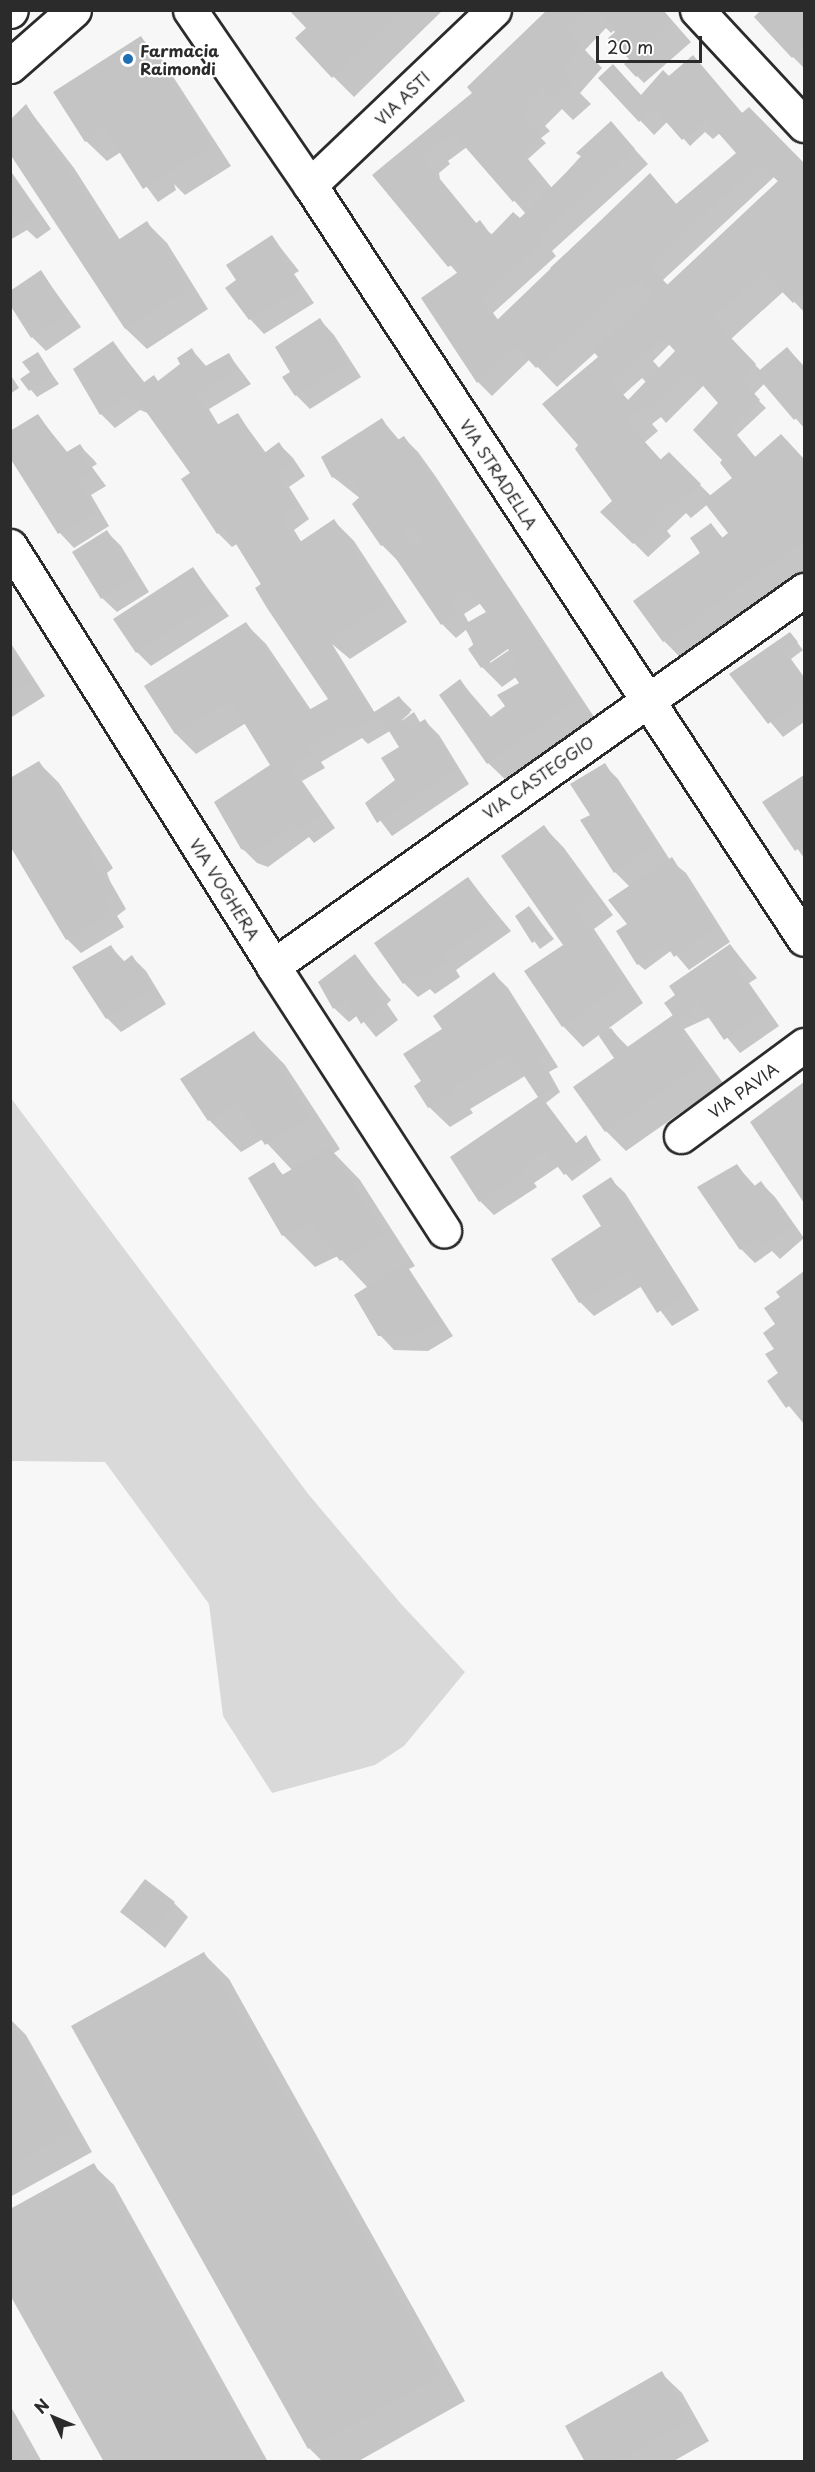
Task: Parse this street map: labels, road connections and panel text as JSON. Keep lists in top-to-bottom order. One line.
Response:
{"streets":{"street":["VIA ASTI","VIA STRADELLA","VIA CASTEGGIO","VIA VOGHERA","VIA PAVIA"]},"crossings":[["VIA ASTI","VIA STRADELLA"],["VIA STRADELLA","VIA CASTEGGIO"],["VIA CASTEGGIO","VIA VOGHERA"]],"places":["Farmacia Raimondi"],"scale_bar":"20 m","north":"top left"}
